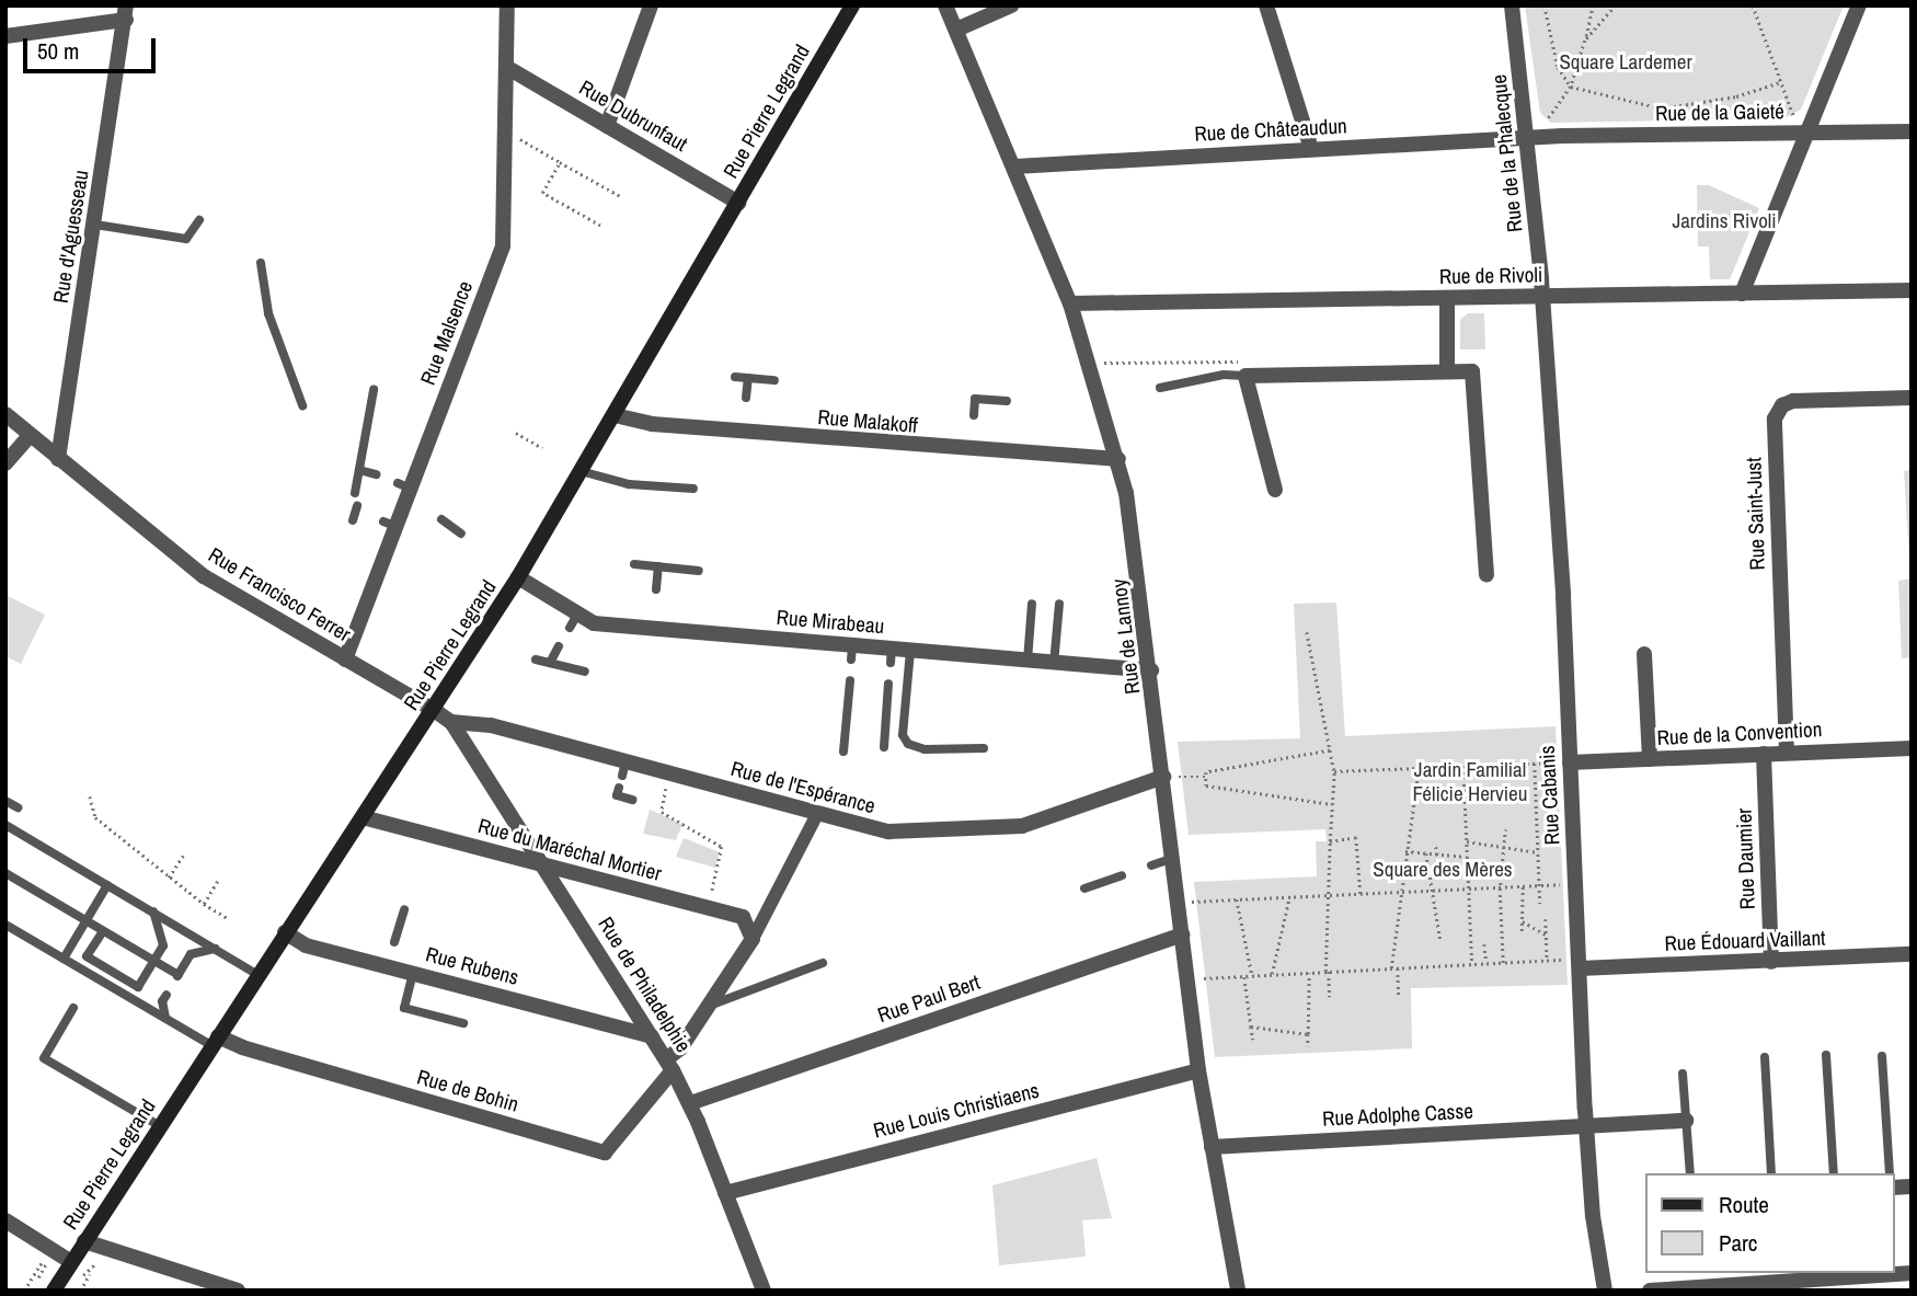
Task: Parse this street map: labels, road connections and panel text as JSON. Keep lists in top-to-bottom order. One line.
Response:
{"streets":{"main road":["Rue Pierre Legrand"],"street":["Rue de la Gaieté","Rue Dubrunfaut","Rue de Châteaudun","Rue de la Phalecque","Rue d'Aguesseau","Rue de Rivoli","Rue Malsence","Rue Malakoff","Rue Saint-Just","Rue Francisco Ferrer","Rue Mirabeau","Rue de Lannoy","Rue de la Convention","Rue de l'Espérance","Rue Cabanis","Rue du Maréchal Mortier","Rue Daumier","Rue Édouard Vaillant","Rue Rubens","Rue de Philadelphie","Rue Paul Bert","Rue de Bohin","Rue Louis Christiaens","Rue Adolphe Casse"]},"crossings":[["Rue Pierre Legrand","Rue Dubrunfaut"],["Rue Pierre Legrand","Rue Malakoff"],["Rue Pierre Legrand","Rue Francisco Ferrer"],["Rue Pierre Legrand","Rue Mirabeau"],["Rue Pierre Legrand","Rue du Maréchal Mortier"],["Rue Pierre Legrand","Rue Rubens"],["Rue Pierre Legrand","Rue de Bohin"],["Rue de la Gaieté","Rue de Châteaudun"],["Rue de la Gaieté","Rue de la Phalecque"],["Rue Dubrunfaut","Rue Malsence"],["Rue de Châteaudun","Rue de la Phalecque"],["Rue de Châteaudun","Rue de Lannoy"],["Rue de la Phalecque","Rue de Rivoli"],["Rue de la Phalecque","Rue Cabanis"],["Rue d'Aguesseau","Rue Francisco Ferrer"],["Rue de Rivoli","Rue de Lannoy"],["Rue de Rivoli","Rue Cabanis"],["Rue Malsence","Rue Francisco Ferrer"],["Rue Malakoff","Rue de Lannoy"],["Rue Saint-Just","Rue de la Convention"],["Rue Mirabeau","Rue de Lannoy"],["Rue de Lannoy","Rue de l'Espérance"],["Rue de Lannoy","Rue Paul Bert"],["Rue de Lannoy","Rue Louis Christiaens"],["Rue de Lannoy","Rue Adolphe Casse"],["Rue de la Convention","Rue Cabanis"],["Rue de la Convention","Rue Daumier"],["Rue de l'Espérance","Rue de Philadelphie"],["Rue Cabanis","Rue Édouard Vaillant"],["Rue Cabanis","Rue Adolphe Casse"],["Rue du Maréchal Mortier","Rue de Philadelphie"],["Rue Daumier","Rue Édouard Vaillant"],["Rue Rubens","Rue de Philadelphie"],["Rue de Philadelphie","Rue Paul Bert"],["Rue de Philadelphie","Rue de Bohin"],["Rue de Philadelphie","Rue Louis Christiaens"]],"parks":["Square Lardemer","Jardins Rivoli","Jardin Familial Félicie Hervieu","Square des Mères"],"legend":["Route","Parc"],"scale_bar":"50 m"}
